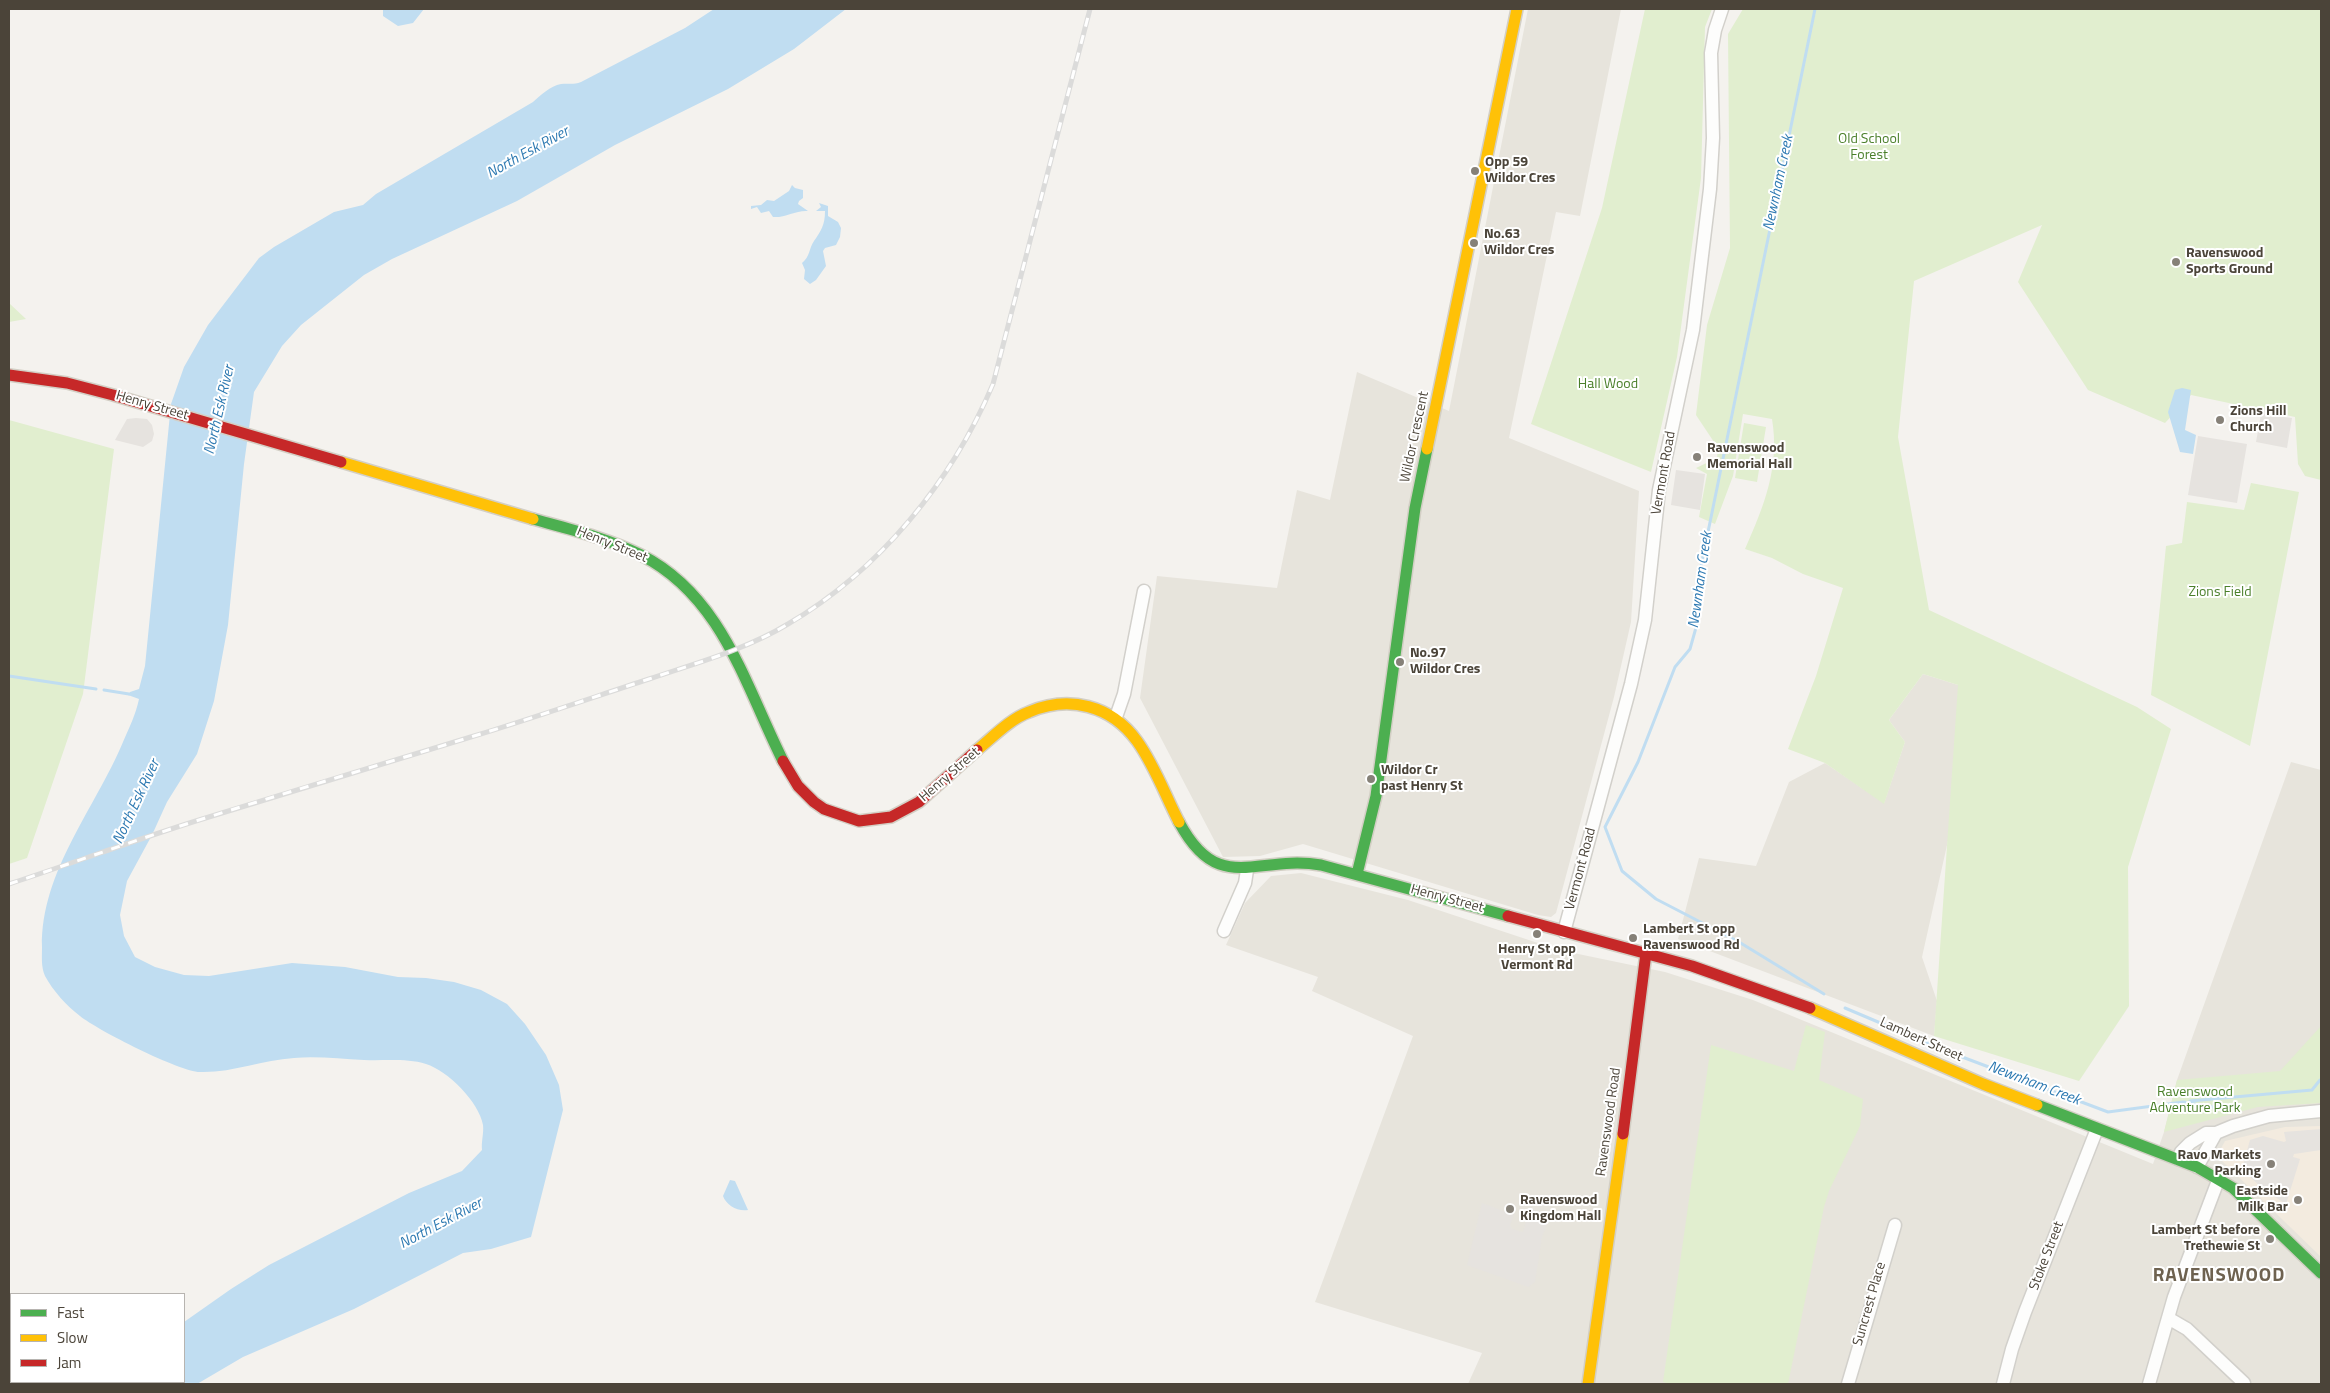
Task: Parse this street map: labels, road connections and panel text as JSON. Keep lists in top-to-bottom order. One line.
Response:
{"streets":{"street":["Henry Street","Wildor Crescent","Vermont Road","Lambert Street","Ravenswood Road","Stoke Street","Suncrest Place"]},"crossings":[["Henry Street","Wildor Crescent"],["Henry Street","Vermont Road"],["Henry Street","Lambert Street"],["Henry Street","Ravenswood Road"],["Lambert Street","Ravenswood Road"],["Lambert Street","Stoke Street"]],"districts":["RAVENSWOOD"],"water":["North Esk River","Newnham Creek"],"parks":["Old School Forest","Hall Wood","Zions Field","Ravenswood Adventure Park"],"places":["Opp 59 Wildor Cres","No.63 Wildor Cres","Ravenswood Sports Ground","Zions Hill Church","Ravenswood Memorial Hall","No.97 Wildor Cres","Wildor Cr past Henry St","Henry St opp Vermont Rd","Lambert St opp Ravenswood Rd","Ravo Markets Parking","Eastside Milk Bar","Ravenswood Kingdom Hall","Lambert St before Trethewie St"],"legend":["Fast","Slow","Jam"]}
